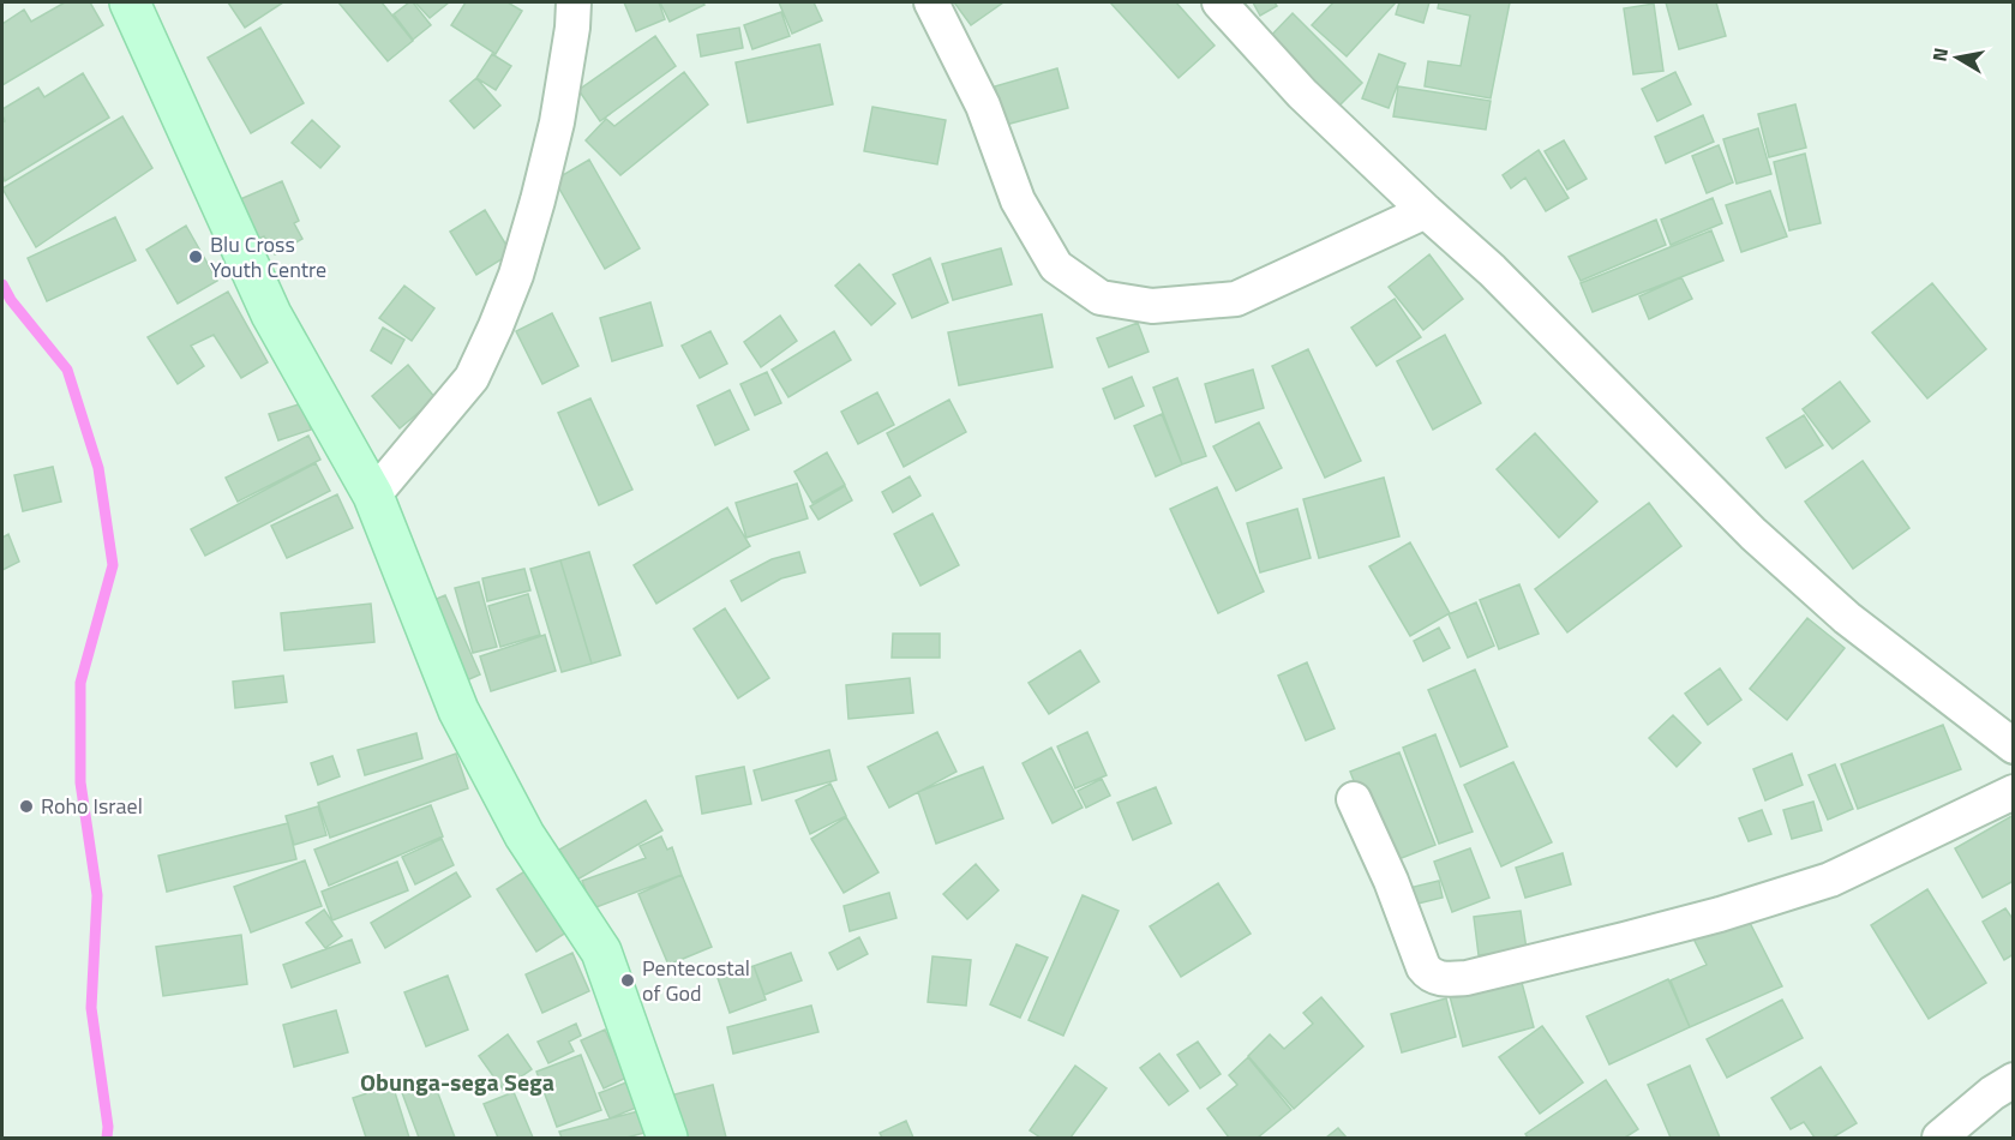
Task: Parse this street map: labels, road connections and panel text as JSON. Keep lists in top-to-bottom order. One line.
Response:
{"districts":["Obunga-sega Sega"],"places":["Blu Cross Youth Centre","Roho Israel","Pentecostal of God"],"north":"left"}
